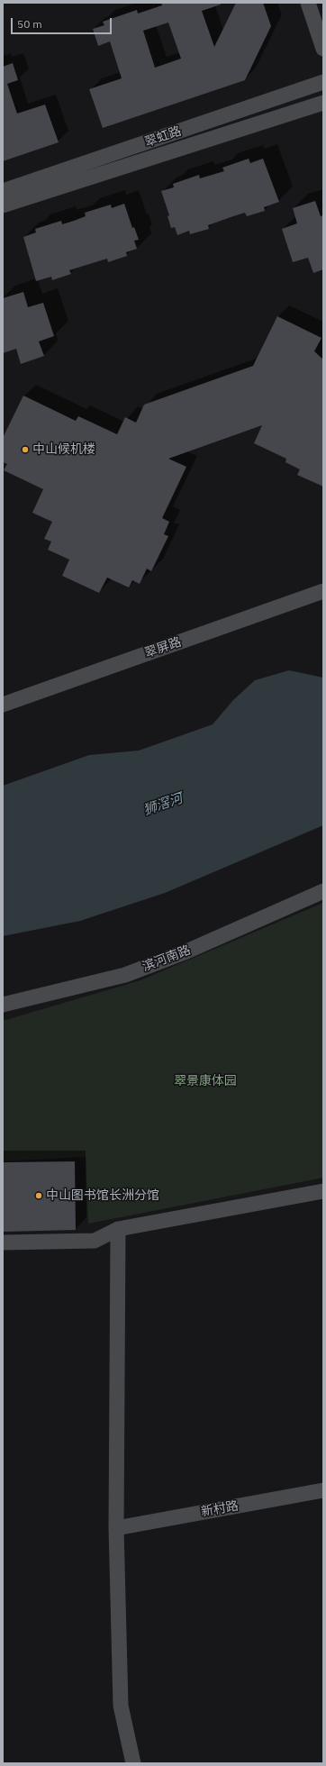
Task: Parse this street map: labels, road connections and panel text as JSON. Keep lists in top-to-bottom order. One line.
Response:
{"streets":{"street":["翠虹路","翠屏路","滨河南路","新村路"]},"water":["狮滘河"],"parks":["翠景康体园"],"places":["中山候机楼","中山图书馆长洲分馆"],"scale_bar":"50 m"}
